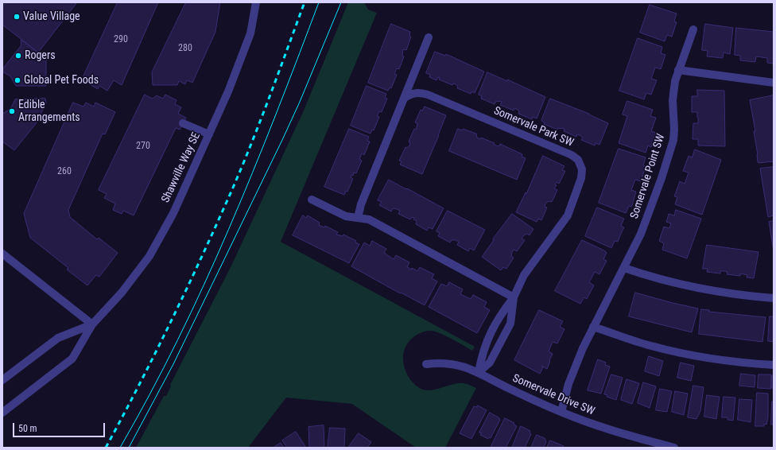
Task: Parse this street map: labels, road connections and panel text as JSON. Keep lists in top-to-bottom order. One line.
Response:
{"streets":{"street":["Somervale Park SW","Shawville Way SE","Somervale Point SW","Somervale Drive SW"]},"crossings":[["Somervale Park SW","Somervale Drive SW"],["Somervale Point SW","Somervale Drive SW"]],"places":["Value Village","Rogers","Global Pet Foods","Edible Arrangements"],"house_numbers":["290","280","270","260"],"scale_bar":"50 m"}
